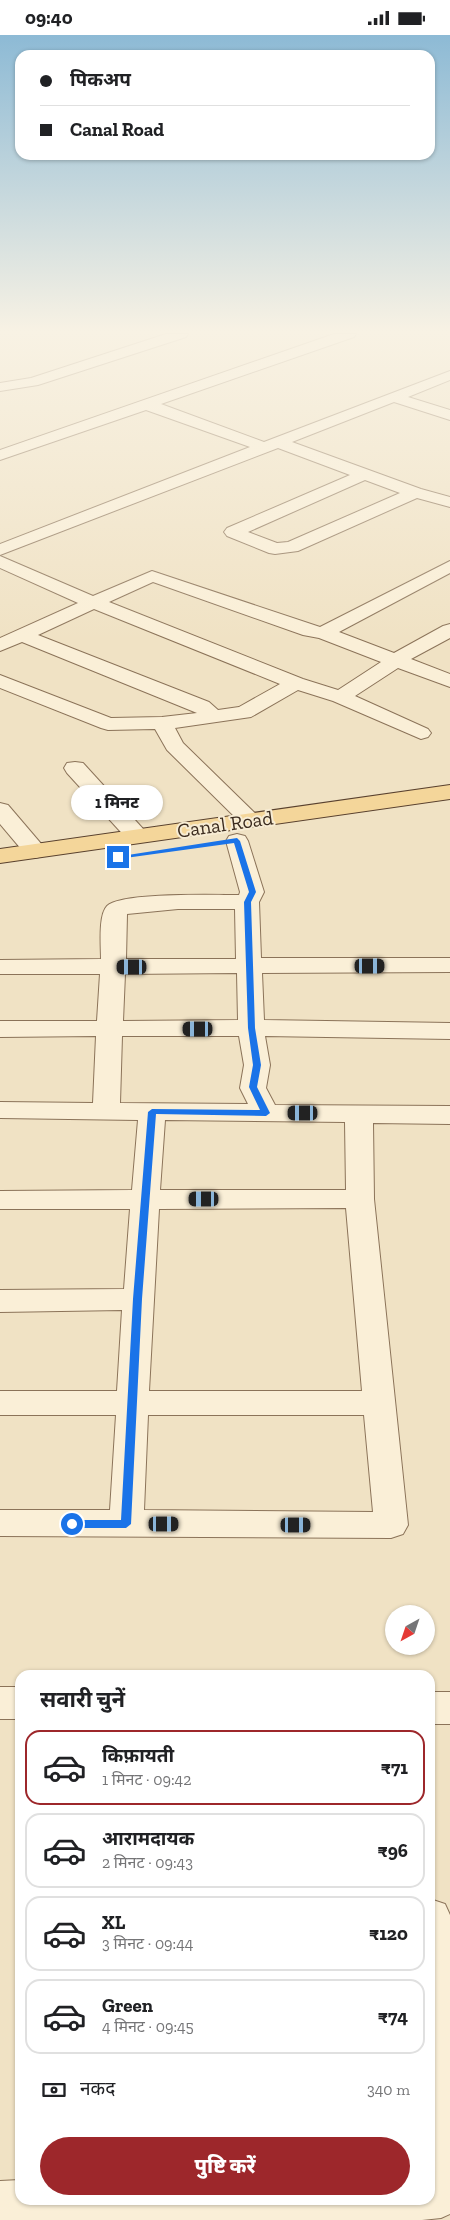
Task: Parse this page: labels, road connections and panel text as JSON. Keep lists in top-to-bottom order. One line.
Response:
{"streets":{"main road":["Canal Road"]},"north":"bottom left","page":{"status":"09:40","banner":["पिकअप","Canal Road"],"bubble":"1 मिनट","heading":"सवारी चुनें","list":[{"name":"किफ़ायती","note":"1 मिनट · 09:42","value":"₹71"},{"name":"आरामदायक","note":"2 मिनट · 09:43","value":"₹96"},{"name":"XL","note":"3 मिनट · 09:44","value":"₹120"},{"name":"Green","note":"4 मिनट · 09:45","value":"₹74"}],"pay":["नकद","340 m"],"buttons":"पुष्टि करें"}}
